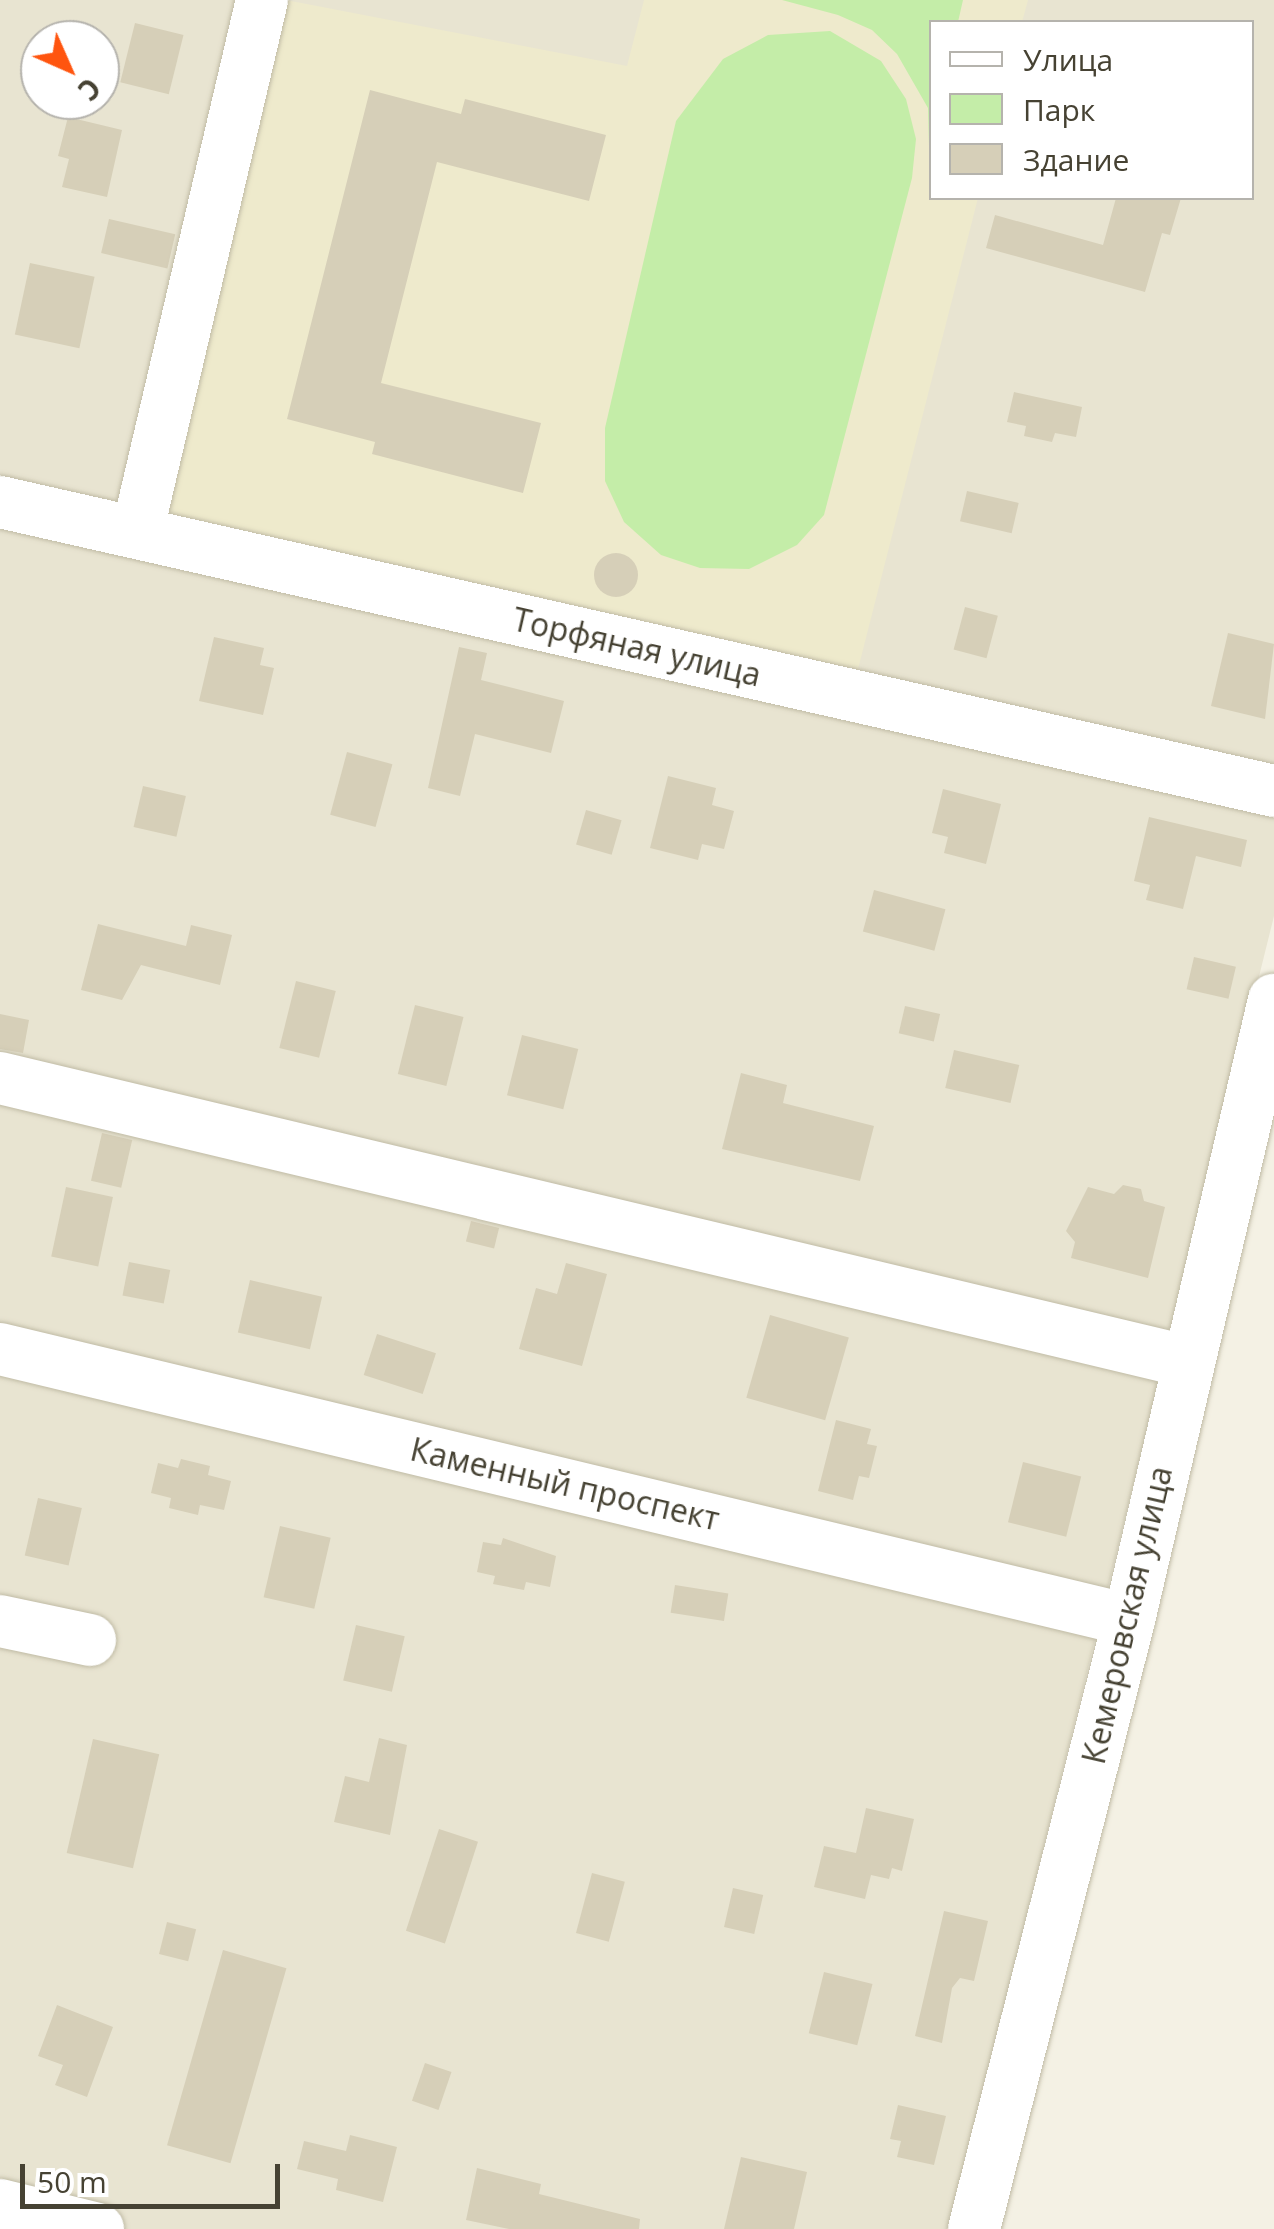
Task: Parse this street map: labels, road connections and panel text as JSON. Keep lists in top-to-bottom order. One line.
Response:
{"streets":{"street":["Торфяная улица","Каменный проспект","Кемеровская улица"]},"crossings":[["Каменный проспект","Кемеровская улица"]],"legend":["Улица","Парк","Здание"],"scale_bar":"50 m","north":"bottom right"}
